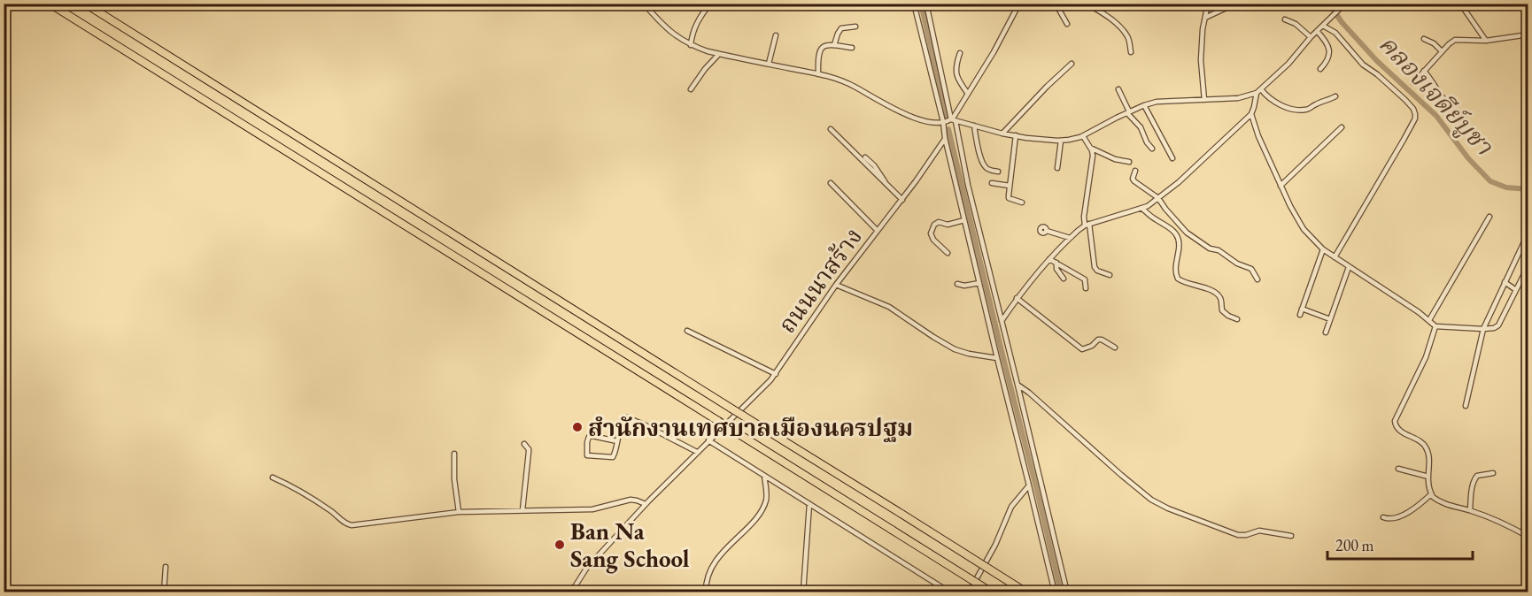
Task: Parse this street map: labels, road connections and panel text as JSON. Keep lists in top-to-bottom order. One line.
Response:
{"streets":{"street":["ถนนนาสร้าง"]},"water":["คลองเจดีย์บูชา"],"places":["สำนักงานเทศบาลเมืองนครปฐม","Ban Na Sang School"],"scale_bar":"200 m"}
